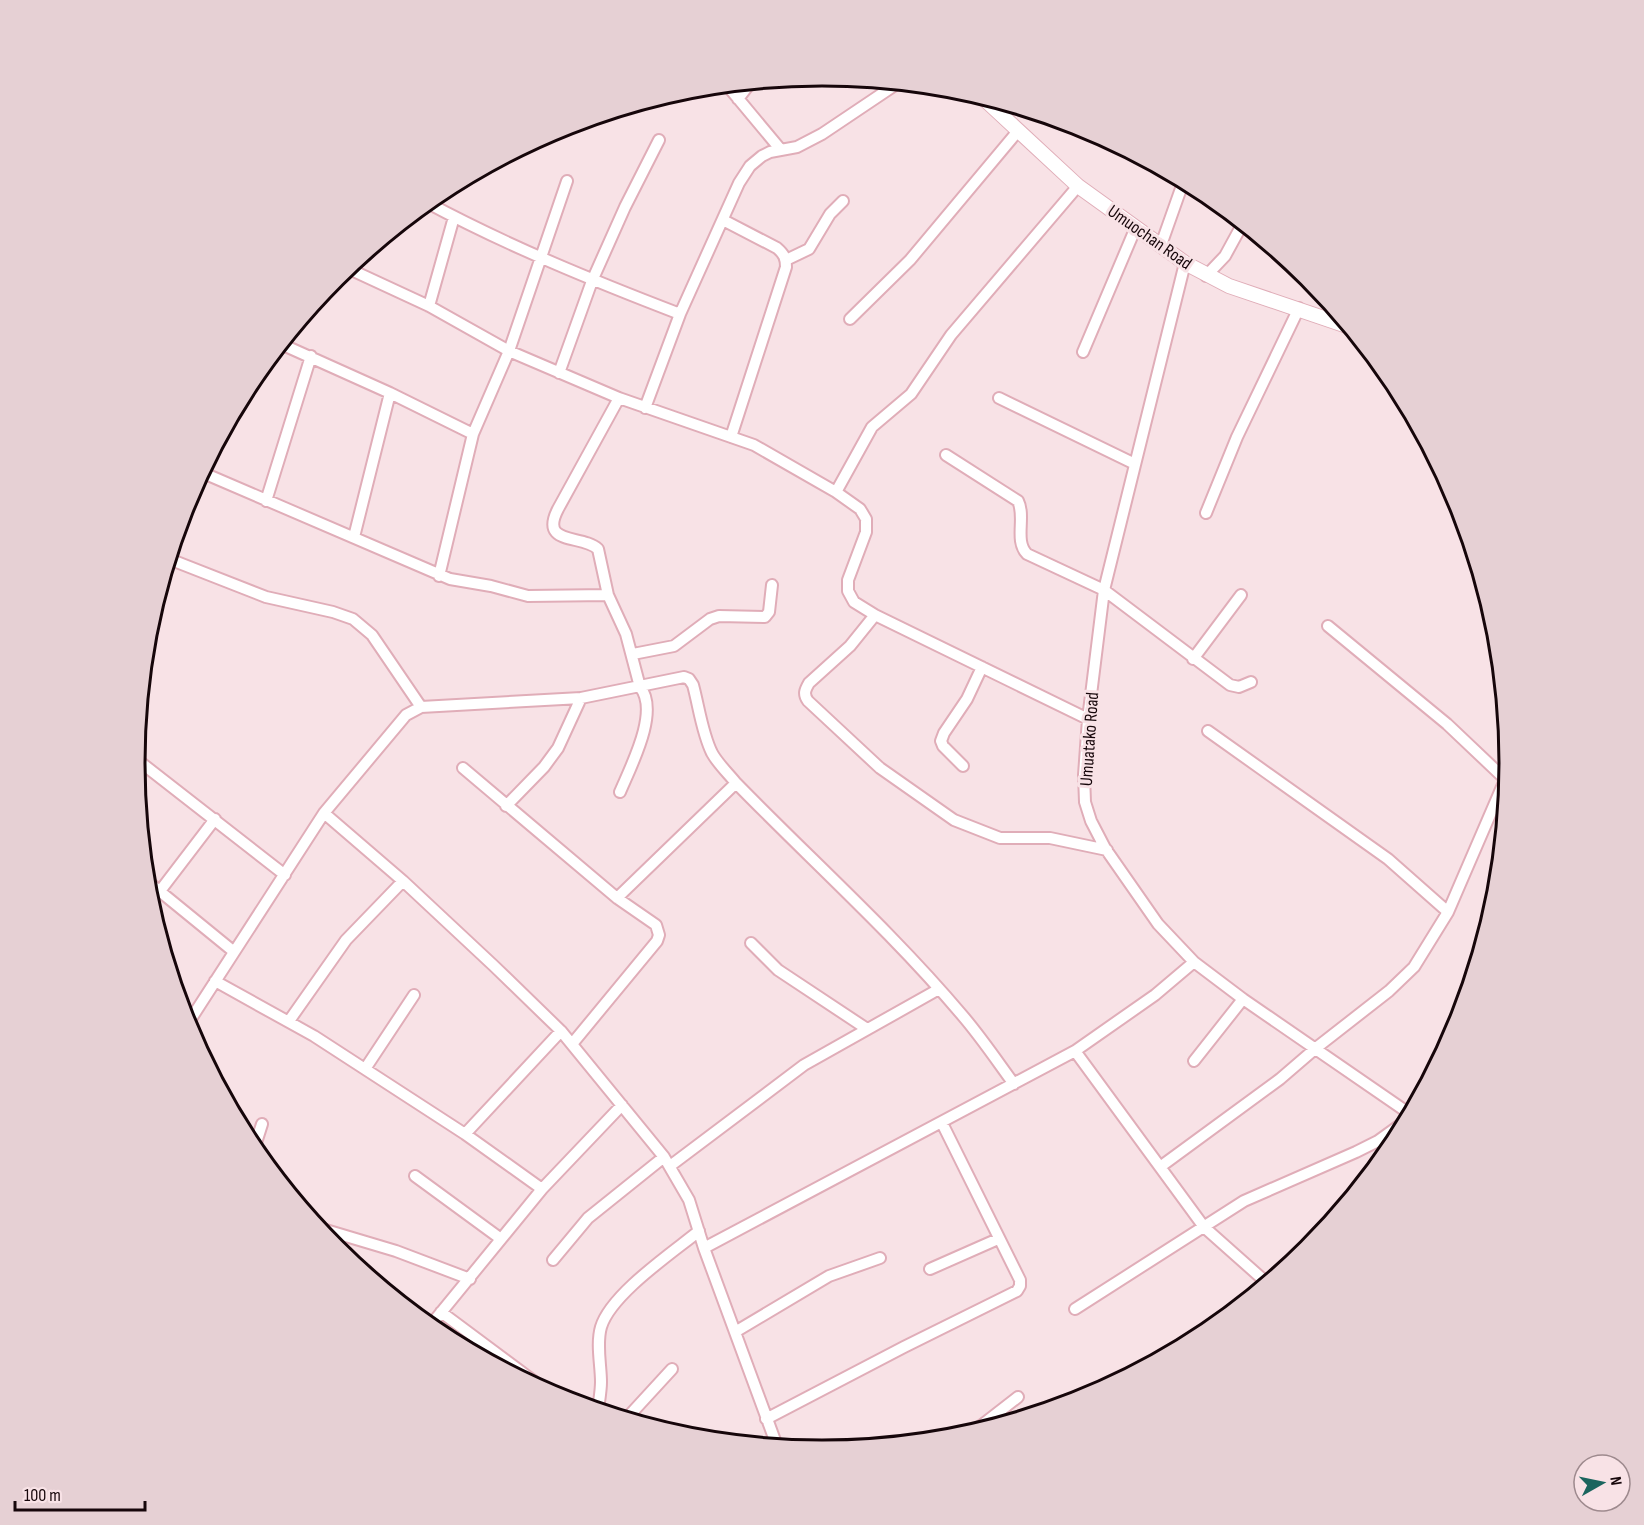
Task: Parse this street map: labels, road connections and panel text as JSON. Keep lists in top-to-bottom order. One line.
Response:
{"streets":{"street":["Umuochan Road","Umuatako Road"]},"crossings":[["Umuochan Road","Umuatako Road"]],"scale_bar":"100 m","north":"right"}
